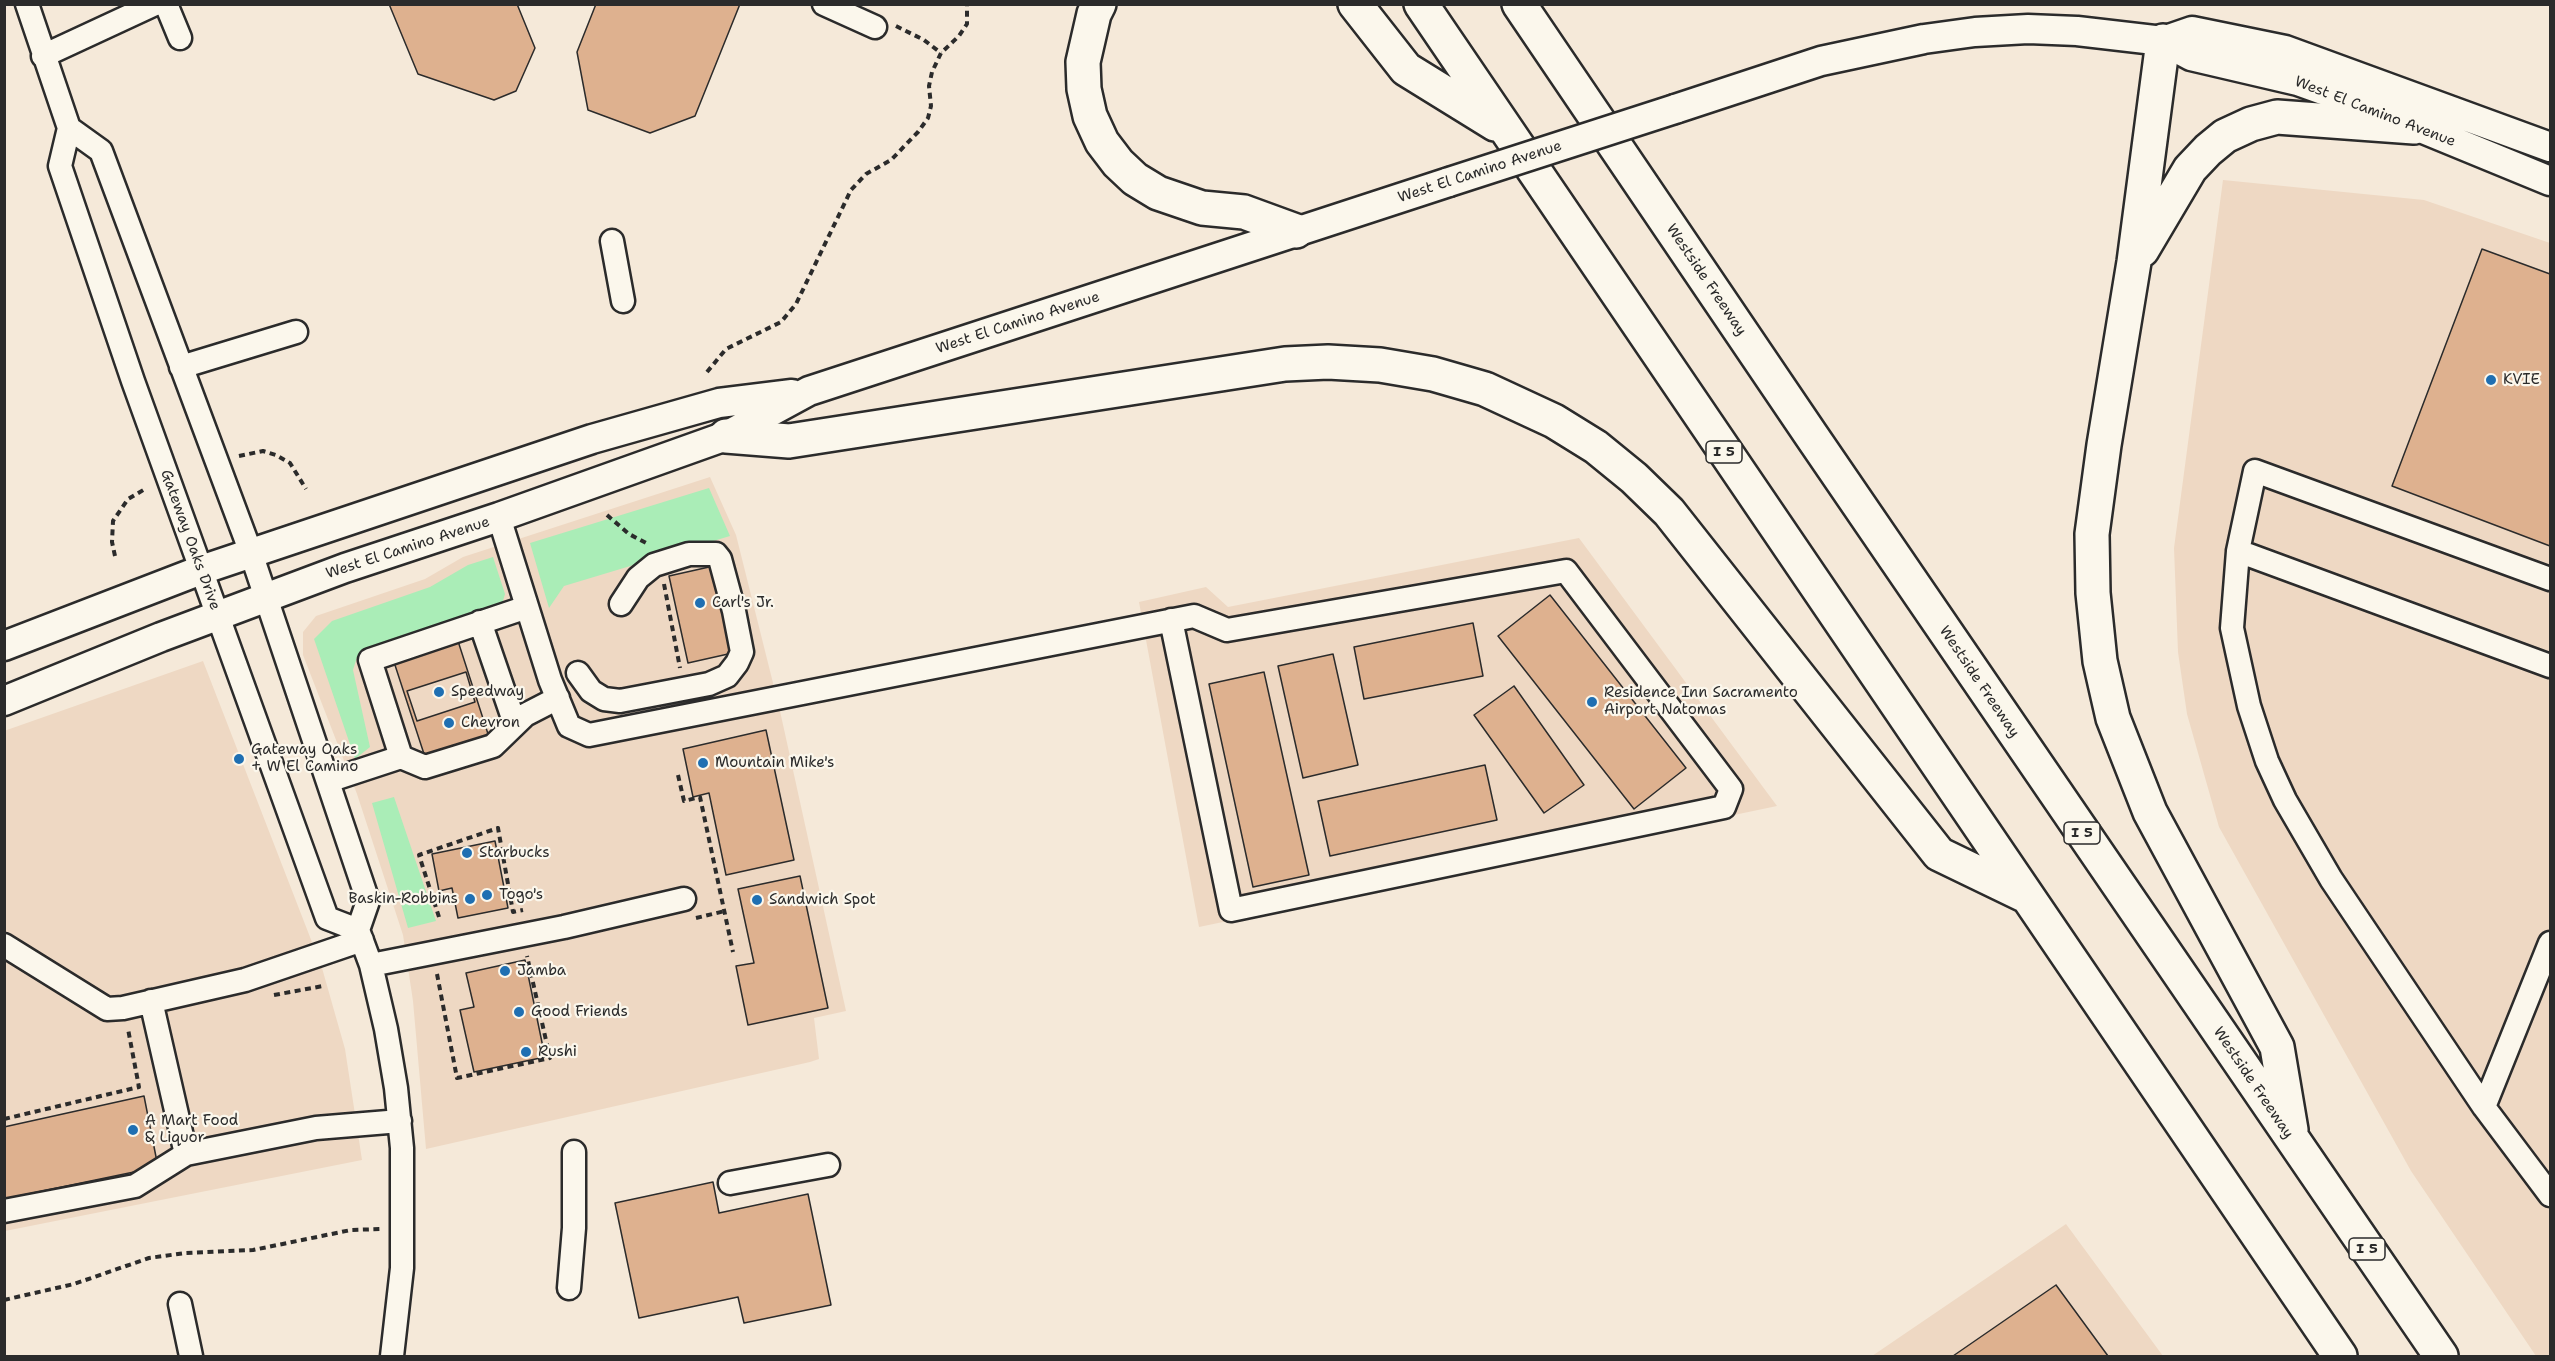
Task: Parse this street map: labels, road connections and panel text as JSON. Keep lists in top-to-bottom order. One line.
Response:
{"streets":{"highway":["Westside Freeway","I 5"],"main road":["West El Camino Avenue"],"street":["Gateway Oaks Drive"]},"crossings":[["West El Camino Avenue","Gateway Oaks Drive"]],"places":["KVIE","Carl's Jr.","Speedway","Residence Inn Sacramento Airport Natomas","Chevron","Gateway Oaks + W El Camino","Mountain Mike's","Starbucks","Togo's","Baskin-Robbins","Sandwich Spot","Jamba","Good Friends","Rushi","A Mart Food & Liquor"]}
